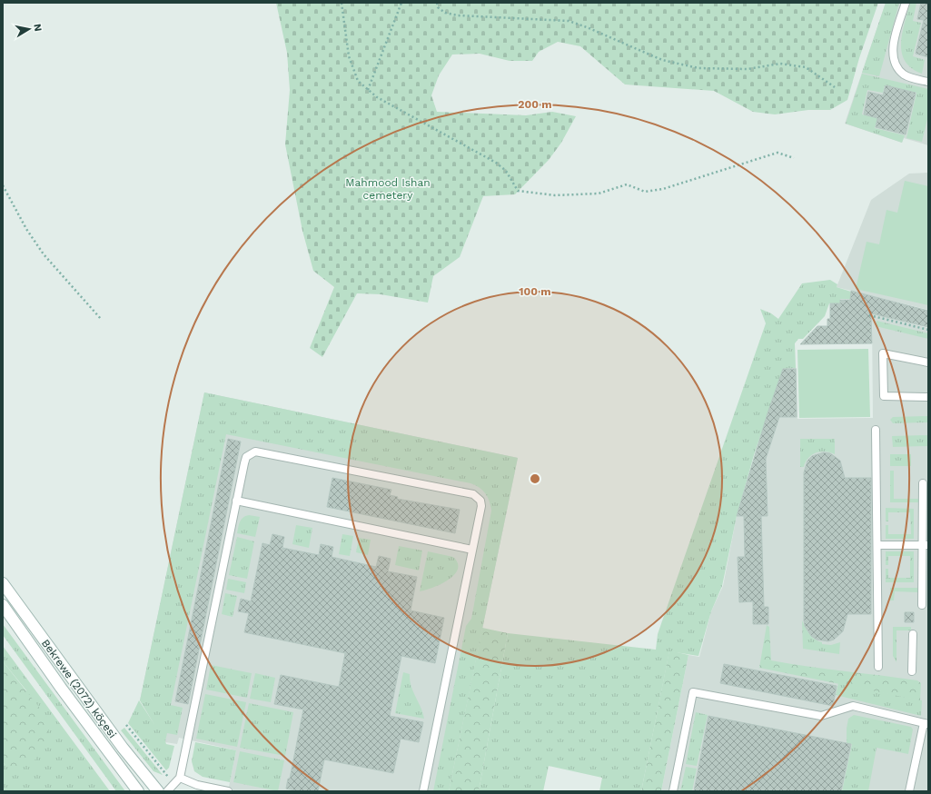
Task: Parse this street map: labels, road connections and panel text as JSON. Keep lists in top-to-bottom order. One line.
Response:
{"streets":{"main road":["Bekrewe (2072) köçesi"]},"parks":["Mahmood Ishan cemetery"],"north":"right","rings":["200 m","100 m"]}
